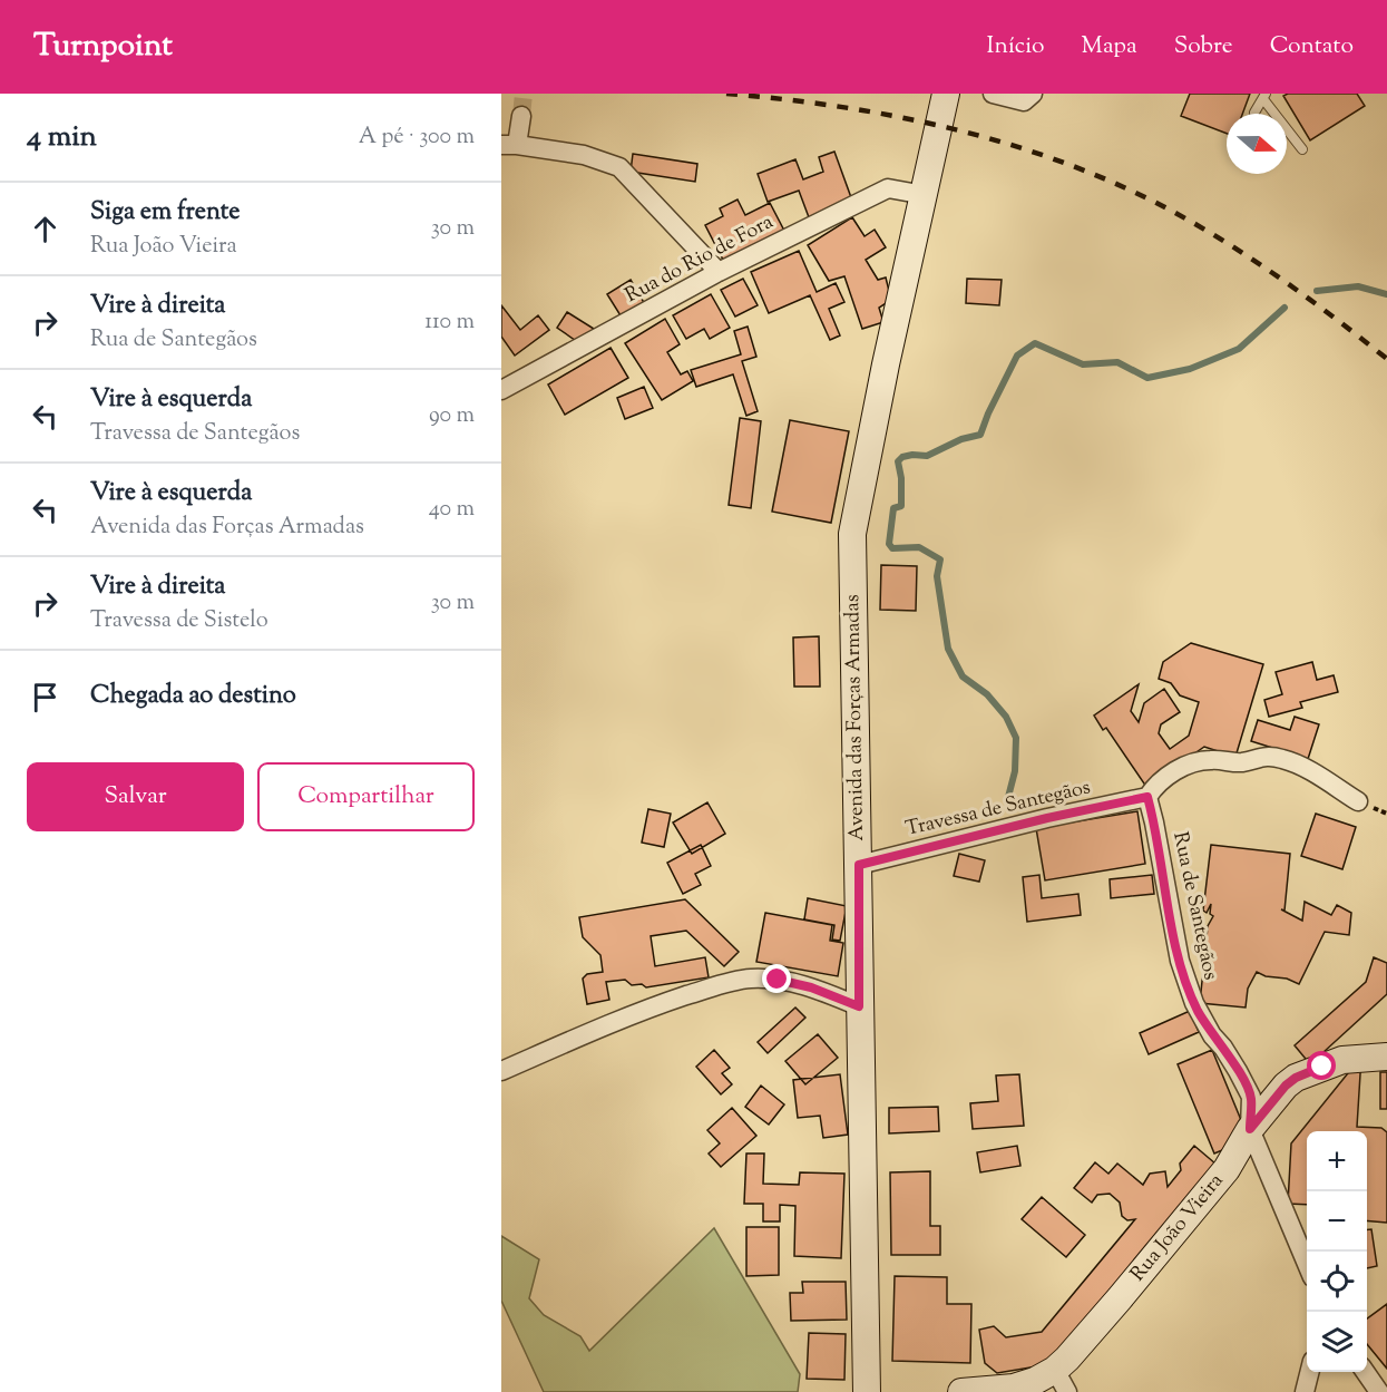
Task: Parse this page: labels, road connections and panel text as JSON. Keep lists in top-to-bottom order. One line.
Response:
{"streets":{"street":["Rua do Rio de Fora","Avenida das Forças Armadas","Travessa de Santegãos","Rua de Santegãos","Rua João Vieira"]},"crossings":[["Rua do Rio de Fora","Avenida das Forças Armadas"],["Avenida das Forças Armadas","Travessa de Santegãos"],["Travessa de Santegãos","Rua de Santegãos"],["Rua de Santegãos","Rua João Vieira"]],"north":"right","page":{"header":"Turnpoint","nav":["Início","Mapa","Sobre","Contato"],"heading":["4 min","A pé · 300 m"],"list":[["Siga em frente","Rua João Vieira","30 m"],["Vire à direita","Rua de Santegãos","110 m"],["Vire à esquerda","Travessa de Santegãos","90 m"],["Vire à esquerda","Avenida das Forças Armadas","40 m"],["Vire à direita","Travessa de Sistelo","30 m"],"Chegada ao destino"],"buttons":["Salvar","Compartilhar"],"map_buttons":["+","−"]}}
